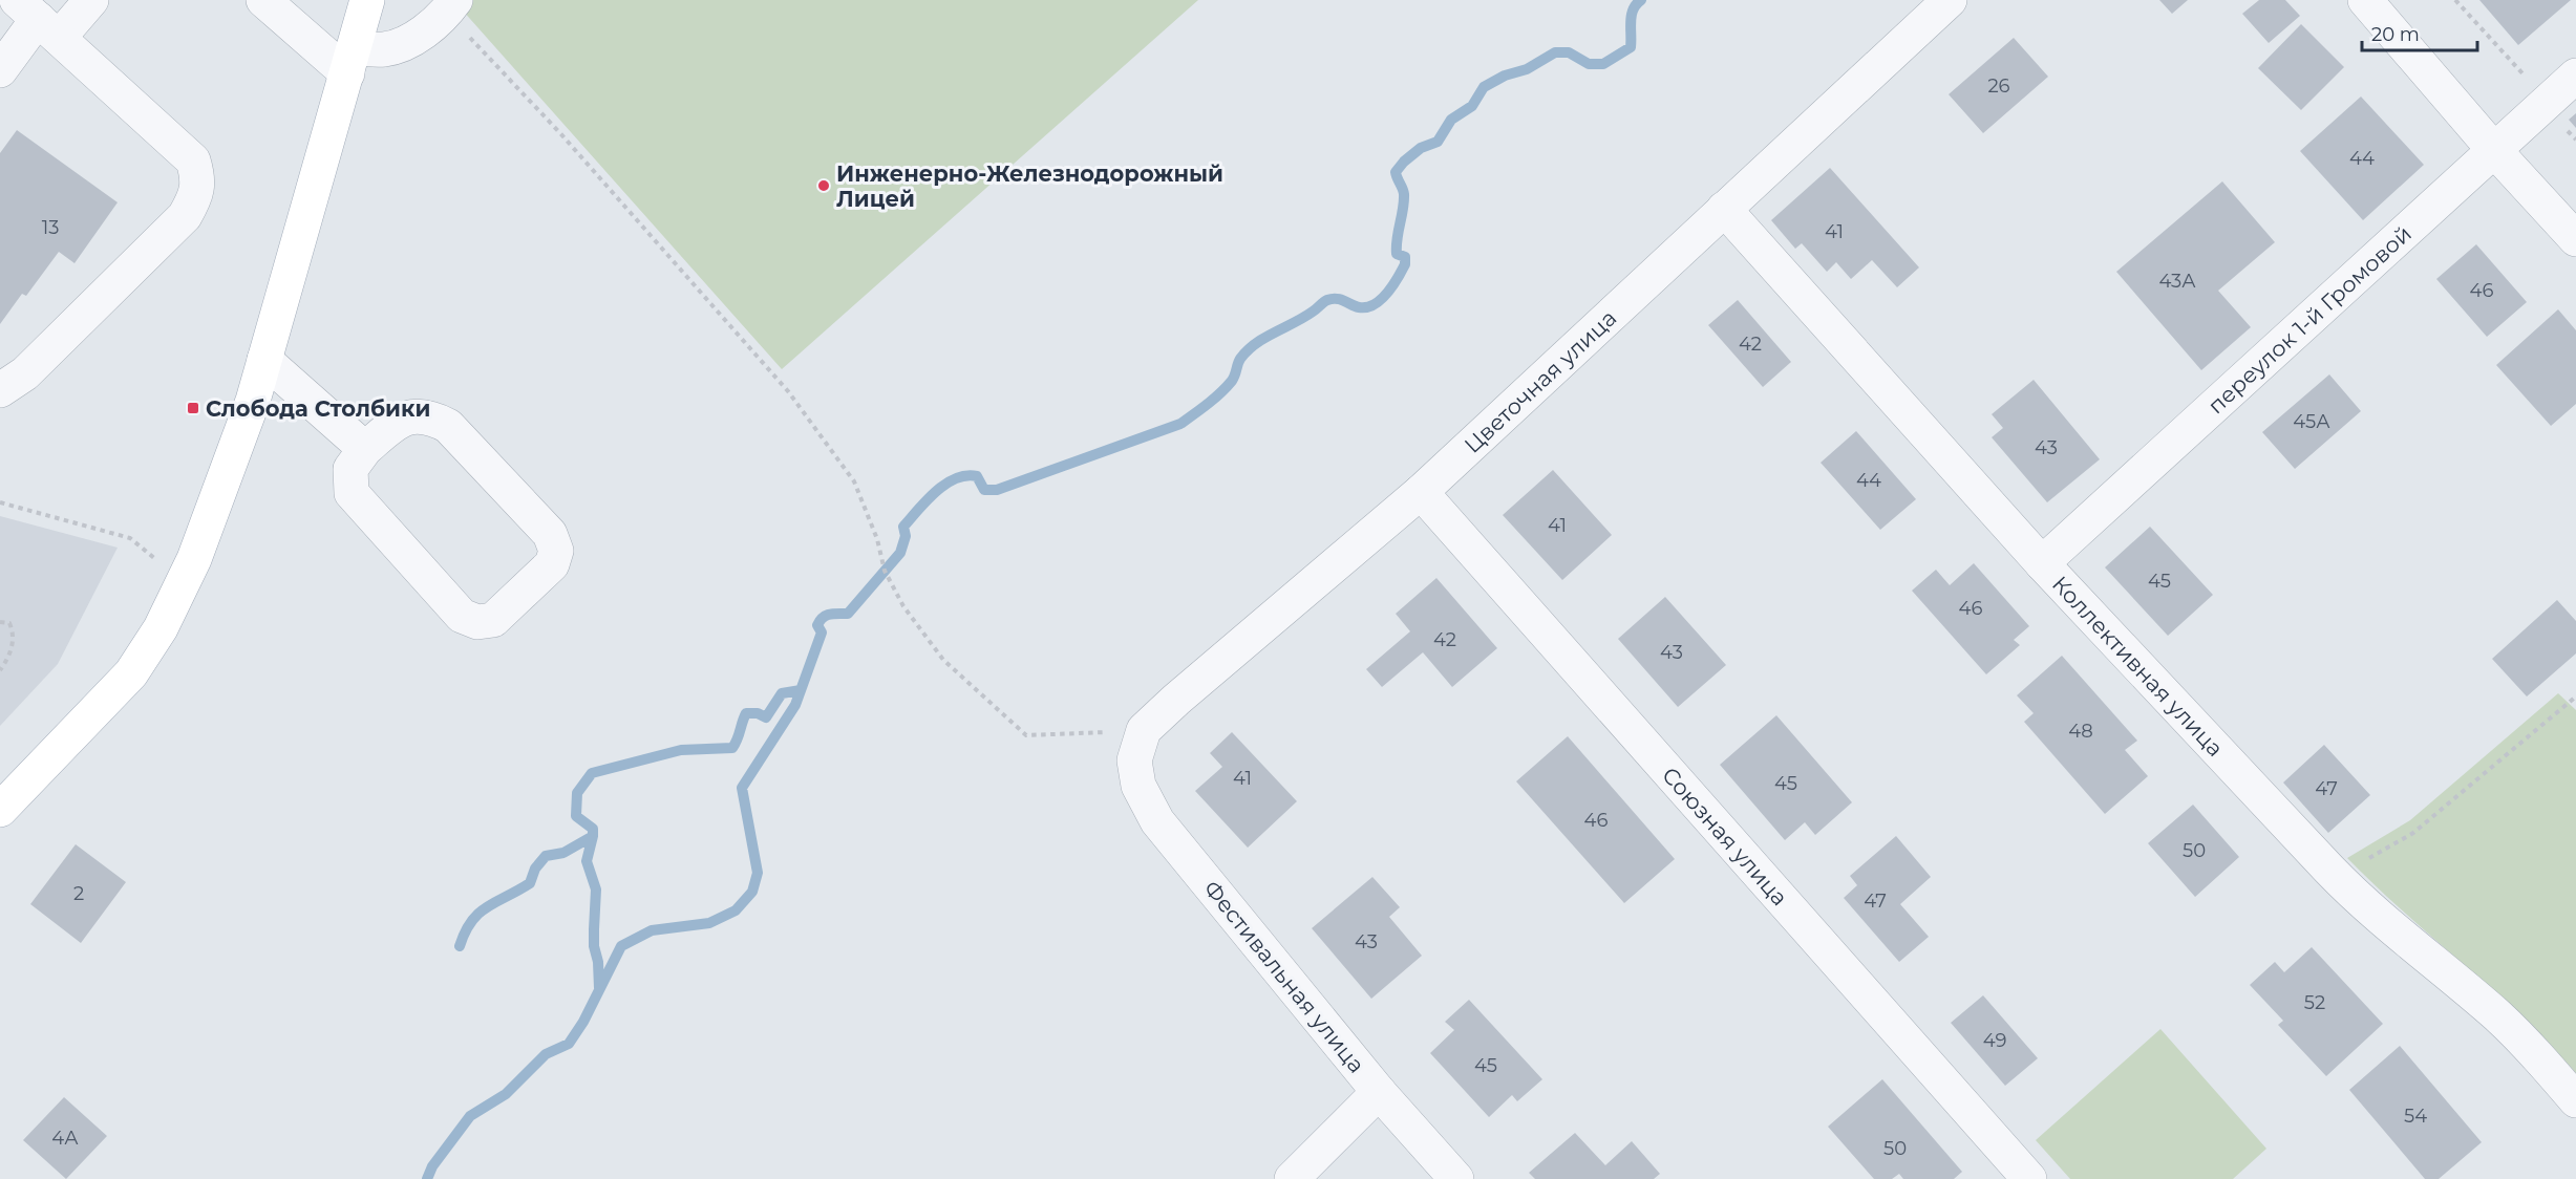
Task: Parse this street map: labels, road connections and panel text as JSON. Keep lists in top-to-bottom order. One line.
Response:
{"streets":{"street":["переулок 1-й Громовой","Цветочная улица","Коллективная улица","Союзная улица","Фестивальная улица"]},"crossings":[["переулок 1-й Громовой","Коллективная улица"],["Цветочная улица","Коллективная улица"],["Цветочная улица","Союзная улица"],["Цветочная улица","Фестивальная улица"]],"places":{"other":["Инженерно-Железнодорожный Лицей"],"transit":["Слобода Столбики"]},"house_numbers":["26","44","13","41","43А","46","42","45А","43","44","41","45","46","42","43","48","41","45","47","46","50","2","47","43","52","49","45","54","4А","50"],"scale_bar":"20 m"}
